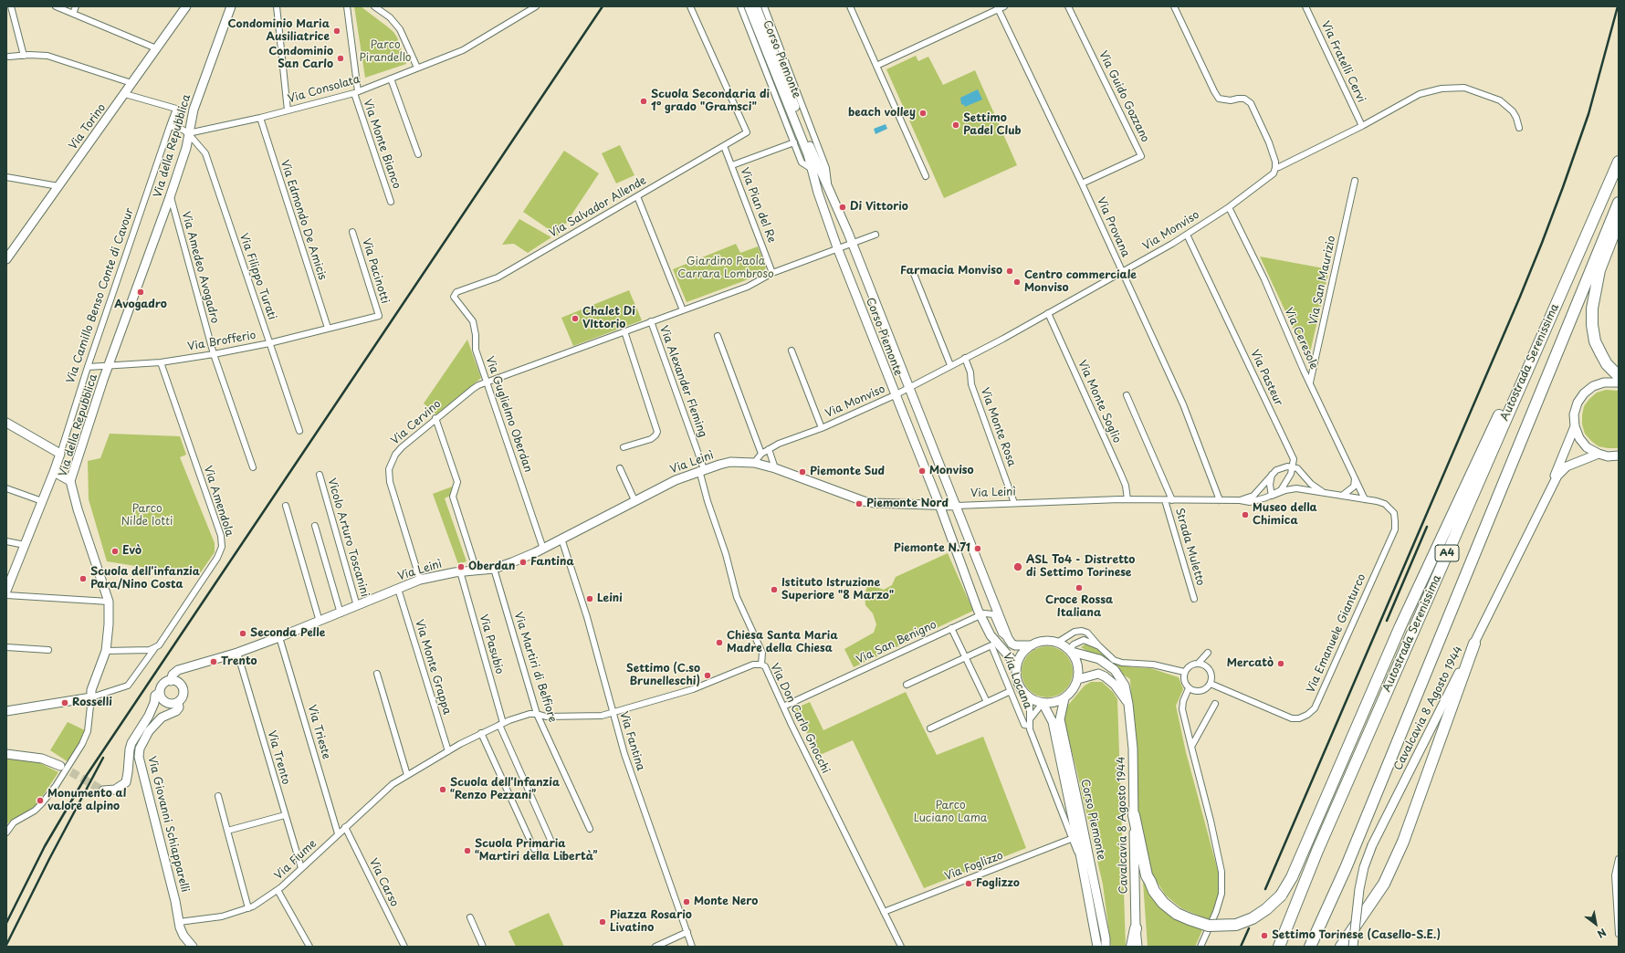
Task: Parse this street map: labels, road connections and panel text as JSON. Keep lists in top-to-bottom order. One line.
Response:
{"streets":{"highway":["Autostrada Serenissima","A4"],"main road":["Corso Piemonte","Via Torino","Via della Repubblica","Via Camillo Benso Conte di Cavour","Via Leinì","Cavalcavia 8 Agosto 1944","Via Giovanni Schiapparelli"],"street":["Via Fratelli Cervi","Via Consolata","Via Guido Gozzano","Via Monte Bianco","Via Pian del Re","Via Salvador Allende","Via Edmondo De Amicis","Via Provana","Via Monviso","Via Amedeo Avogadro","Via Pacinotti","Via Filippo Turati","Via San Maurizio","Via Ceresole","Via Brofferio","Via Pasteur","Via Alexander Fleming","Via Monte Soglio","Via Guglielmo Oberdan","Via Cervino","Via Monte Rosa","Via Amendola","Vicolo Arturo Toscanini","Strada Muletto","Via Emanuele Gianturco","Via San Benigno","Via Pasubio","Via Monte Grappa","Via Martiri di Belfiore","Via Locana","Via Don Carlo Gnocchi","Via Trieste","Via Fantina","Via Trento","Via Fiume","Via Foglizzo","Via Carso"]},"crossings":[["Corso Piemonte","Via Monviso"],["Corso Piemonte","Via Cervino"],["Corso Piemonte","Via Leinì"],["Corso Piemonte","Via San Benigno"],["Corso Piemonte","Cavalcavia 8 Agosto 1944"],["Via Fratelli Cervi","Via Monviso"],["Via Consolata","Via Monte Bianco"],["Via Consolata","Via della Repubblica"],["Via Consolata","Via Edmondo De Amicis"],["Via Consolata","Via Filippo Turati"],["Via Guido Gozzano","Via Provana"],["Via Torino","Via Camillo Benso Conte di Cavour"],["Via della Repubblica","Via Amedeo Avogadro"],["Via della Repubblica","Via Filippo Turati"],["Via della Repubblica","Via Brofferio"],["Via Pian del Re","Via Salvador Allende"],["Via Pian del Re","Via Cervino"],["Via Salvador Allende","Via Guglielmo Oberdan"],["Via Edmondo De Amicis","Via Brofferio"],["Via Provana","Via Monviso"],["Via Provana","Via Leinì"],["Via Monviso","Via Ceresole"],["Via Monviso","Via Pasteur"],["Via Monviso","Via Monte Soglio"],["Via Monviso","Via Monte Rosa"],["Via Monviso","Via Leinì"],["Via Amedeo Avogadro","Via Brofferio"],["Via Pacinotti","Via Brofferio"],["Via Filippo Turati","Via Brofferio"],["Via San Maurizio","Via Ceresole"],["Via Camillo Benso Conte di Cavour","Via Brofferio"],["Via Ceresole","Via Emanuele Gianturco"],["Via Brofferio","Via Amendola"],["Via Alexander Fleming","Via Cervino"],["Via Alexander Fleming","Via Leinì"],["Via Alexander Fleming","Via Don Carlo Gnocchi"],["Via Monte Soglio","Via Leinì"],["Via Guglielmo Oberdan","Via Cervino"],["Via Guglielmo Oberdan","Via Leinì"],["Via Cervino","Via Leinì"],["Via Monte Rosa","Via Leinì"],["Via Leinì","Vicolo Arturo Toscanini"],["Via Leinì","Strada Muletto"],["Via Leinì","Via Pasubio"],["Via Leinì","Via Monte Grappa"],["Via Leinì","Via Martiri di Belfiore"],["Via Leinì","Via Don Carlo Gnocchi"],["Via Leinì","Via Trieste"],["Via Leinì","Via Fantina"],["Via Leinì","Via Trento"],["Via San Benigno","Via Don Carlo Gnocchi"],["Via Pasubio","Via Fiume"],["Via Monte Grappa","Via Fiume"],["Via Martiri di Belfiore","Via Fiume"],["Via Don Carlo Gnocchi","Via Fiume"],["Via Don Carlo Gnocchi","Via Foglizzo"],["Via Trieste","Via Fiume"],["Via Fantina","Via Fiume"],["Via Trento","Via Fiume"],["Via Giovanni Schiapparelli","Via Fiume"],["Via Fiume","Via Carso"]],"parks":["Parco Pirandello","Giardino Paola Carrara Lombroso","Parco Nilde Iotti","Parco Luciano Lama"],"places":["Condominio Maria Ausiliatrice","Condominio San Carlo","Scuola Secondaria di 1° grado \"Gramsci\"","beach volley","Settimo Padel Club","Di Vittorio","Farmacia Monviso","Centro commerciale Monviso","Avogadro","Chalet Di VIttorio","Monviso","Piemonte Sud","Piemonte Nord","Museo della Chimica","Piemonte N.71","Evò","Fantina","Oberdan","ASL To4 - Distretto di Settimo Torinese","Scuola dell'infanzia Para/Nino Costa","Croce Rossa Italiana","Istituto Istruzione Superiore \"8 Marzo\"","Leini","Seconda Pelle","Chiesa Santa Maria Madre della Chiesa","Trento","Mercatò","Settimo (C.so Brunelleschi)","Rosselli","Scuola dell'Infanzia “Renzo Pezzani”","Monumento al valore alpino","Scuola Primaria “Martiri della Libertà”","Foglizzo","Monte Nero","Piazza Rosario Livatino","Settimo Torinese (Casello-S.E.)"],"north":"bottom right"}
